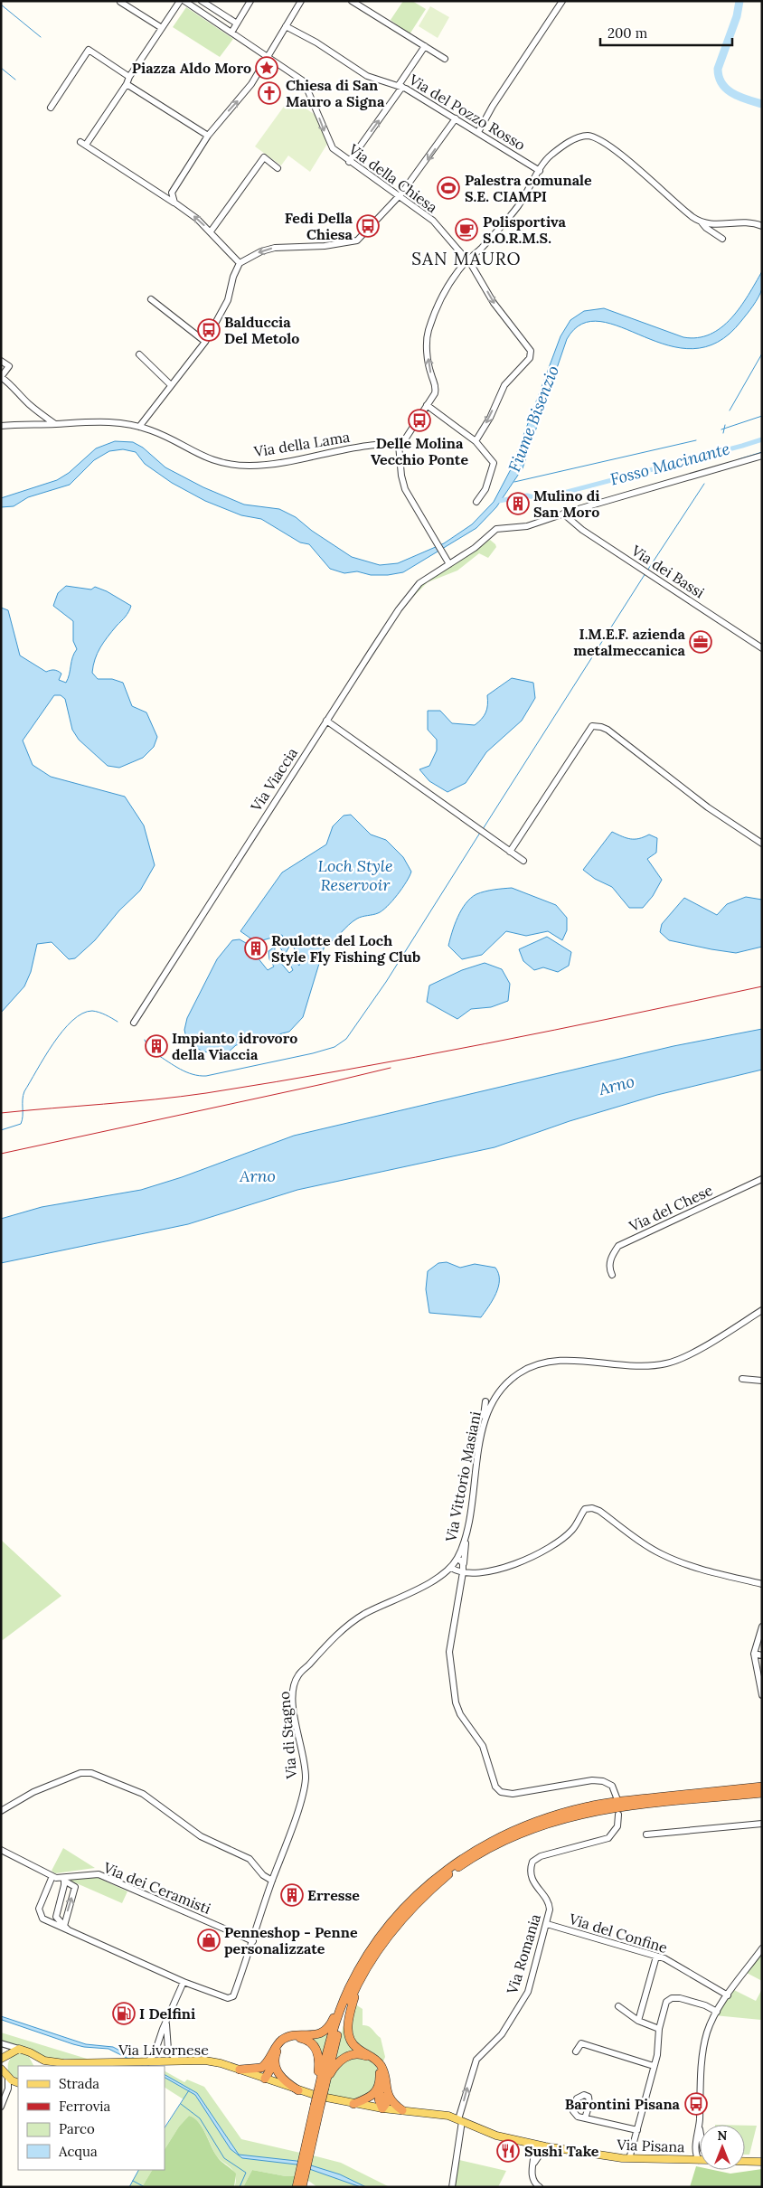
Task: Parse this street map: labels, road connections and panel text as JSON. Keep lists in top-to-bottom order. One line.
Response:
{"streets":{"main road":["Via Livornese","Via Pisana"],"street":["Via del Pozzo Rosso","Via della Chiesa","Via della Lama","Via dei Bassi","Via Viaccia","Via del Chese","Via Vittorio Masiani","Via di Stagno","Via dei Ceramisti","Via del Confine","Via Romania"]},"crossings":[["Via dei Bassi","Via Viaccia"],["Via Vittorio Masiani","Via di Stagno"],["Via di Stagno","Via dei Ceramisti"],["Via del Confine","Via Romania"],["Via Romania","Via Pisana"]],"one_way":["Via della Chiesa","Via Romania"],"districts":["SAN MAURO"],"water":["Fiume Bisenzio","Fosso Macinante","Loch Style Reservoir","Arno"],"places":{"place":["Piazza Aldo Moro"],"church":["Chiesa di San Mauro a Signa"],"sports":["Palestra comunale S.E. CIAMPI"],"bus stop":["Fedi Della Chiesa","Balduccia Del Metolo","Delle Molina Vecchio Ponte","Barontini Pisana"],"cafe":["Polisportiva S.O.R.M.S."],"building":["Mulino di San Moro","Roulotte del Loch Style Fly Fishing Club","Impianto idrovoro della Viaccia","Erresse"],"office":["I.M.E.F. azienda metalmeccanica"],"shop":["Penneshop - Penne personalizzate"],"fuel station":["I Delfini"],"restaurant":["Sushi Take"]},"legend":["Strada","Ferrovia","Parco","Acqua"],"scale_bar":"200 m","north":"top"}
